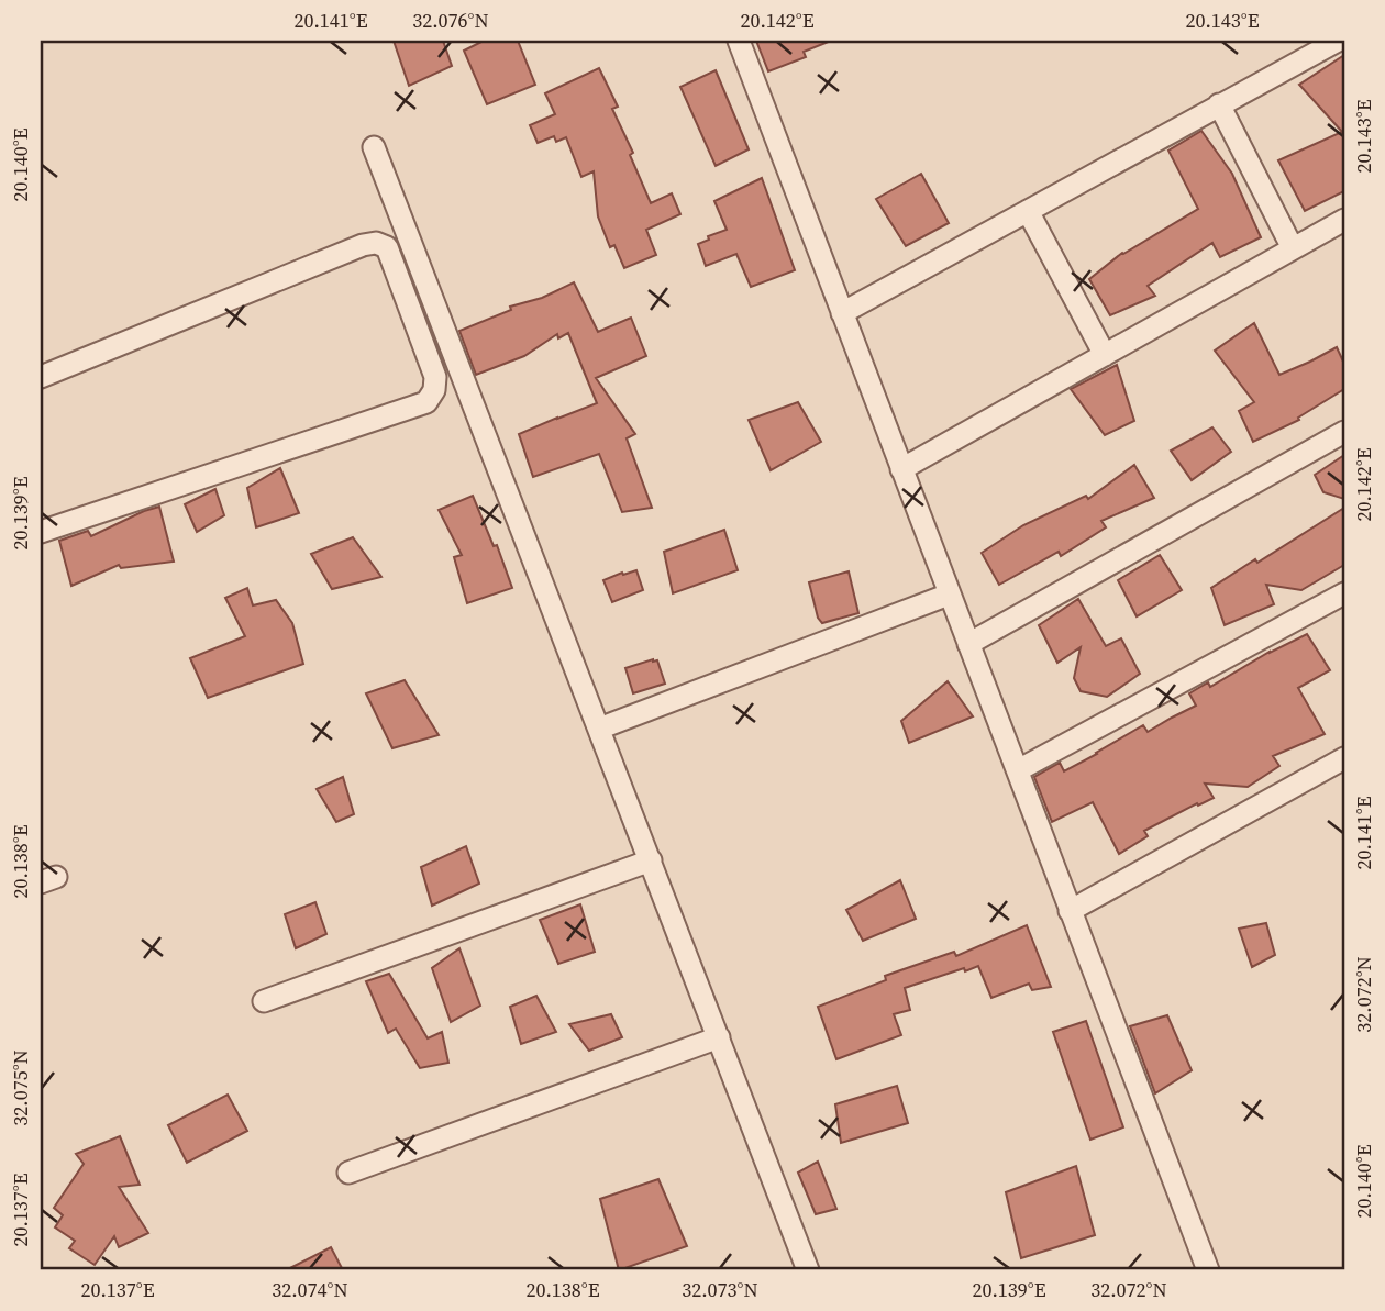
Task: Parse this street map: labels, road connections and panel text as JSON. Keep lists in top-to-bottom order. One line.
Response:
{"coordinates":["20.141°E","32.076°N","20.142°E","20.143°E","20.140°E","20.139°E","20.138°E","32.072°N","32.075°N","20.137°E","32.074°N","32.073°N"]}
